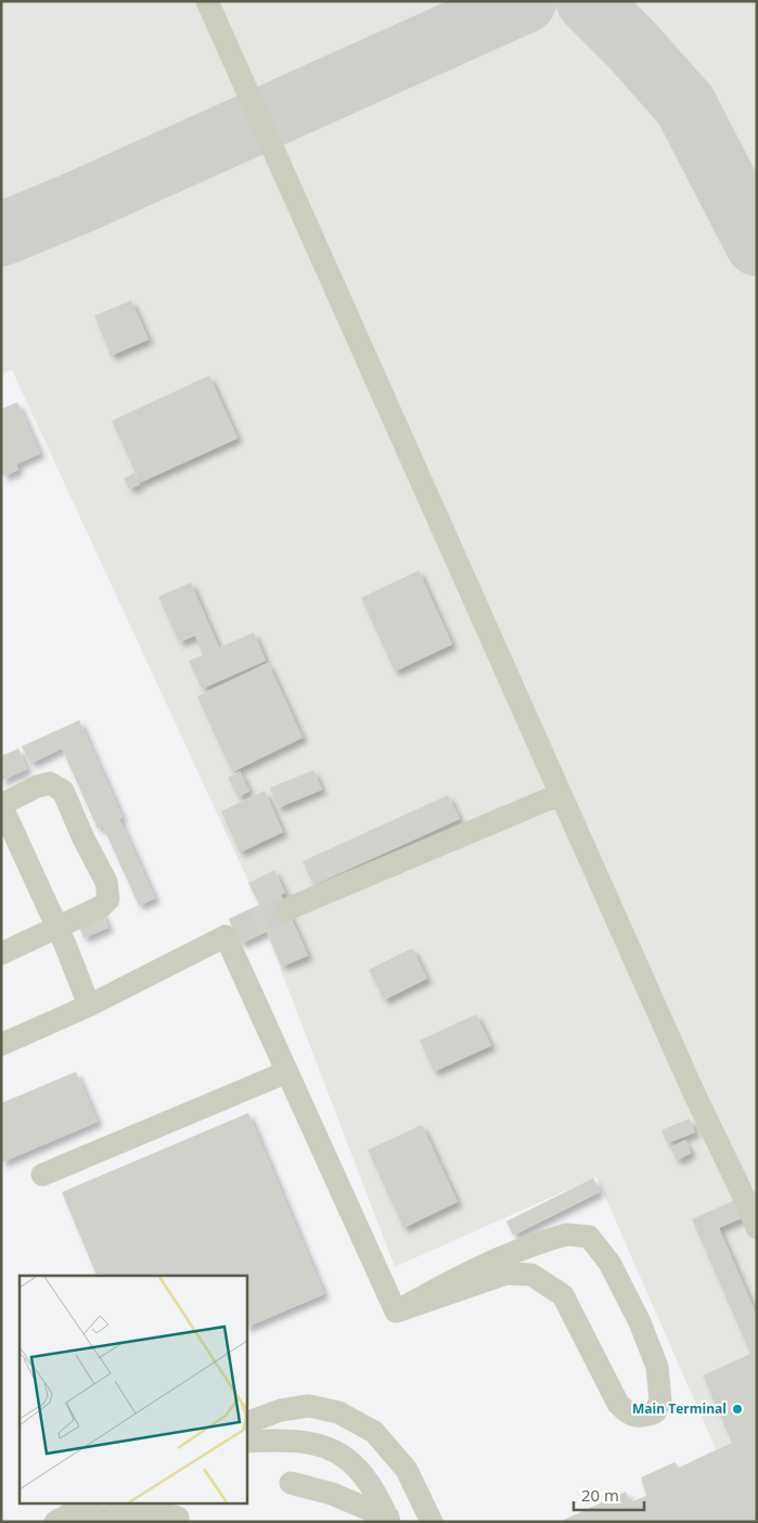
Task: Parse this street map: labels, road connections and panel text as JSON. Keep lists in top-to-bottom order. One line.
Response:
{"places":["Main Terminal"],"scale_bar":"20 m"}
